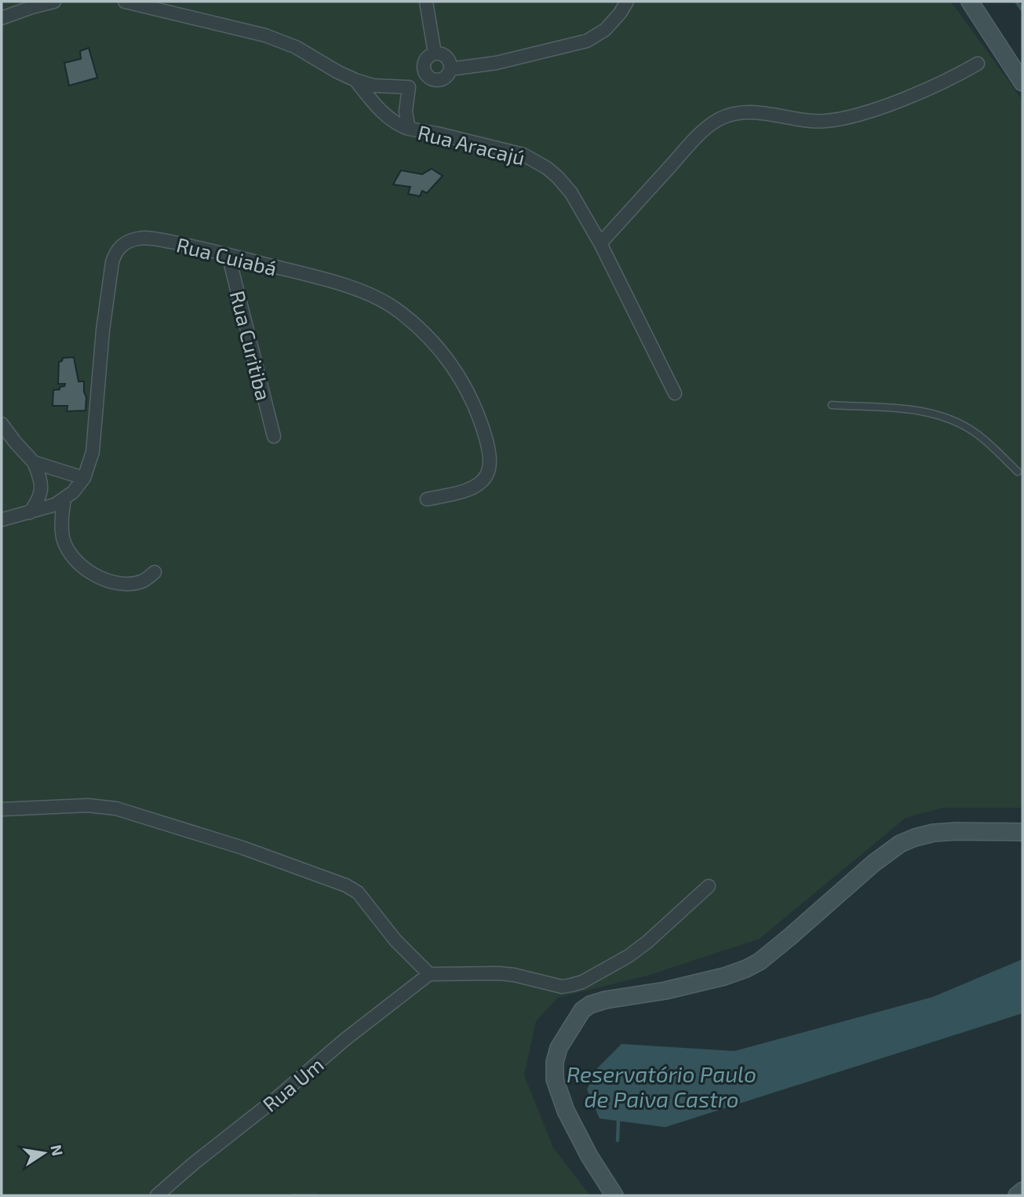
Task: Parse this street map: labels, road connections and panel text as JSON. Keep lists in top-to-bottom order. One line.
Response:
{"streets":{"street":["Rua Aracajú","Rua Cuiabá","Rua Curitiba","Rua Um"]},"crossings":[["Rua Cuiabá","Rua Curitiba"]],"water":["Reservatório Paulo de Paiva Castro"],"north":"right"}
